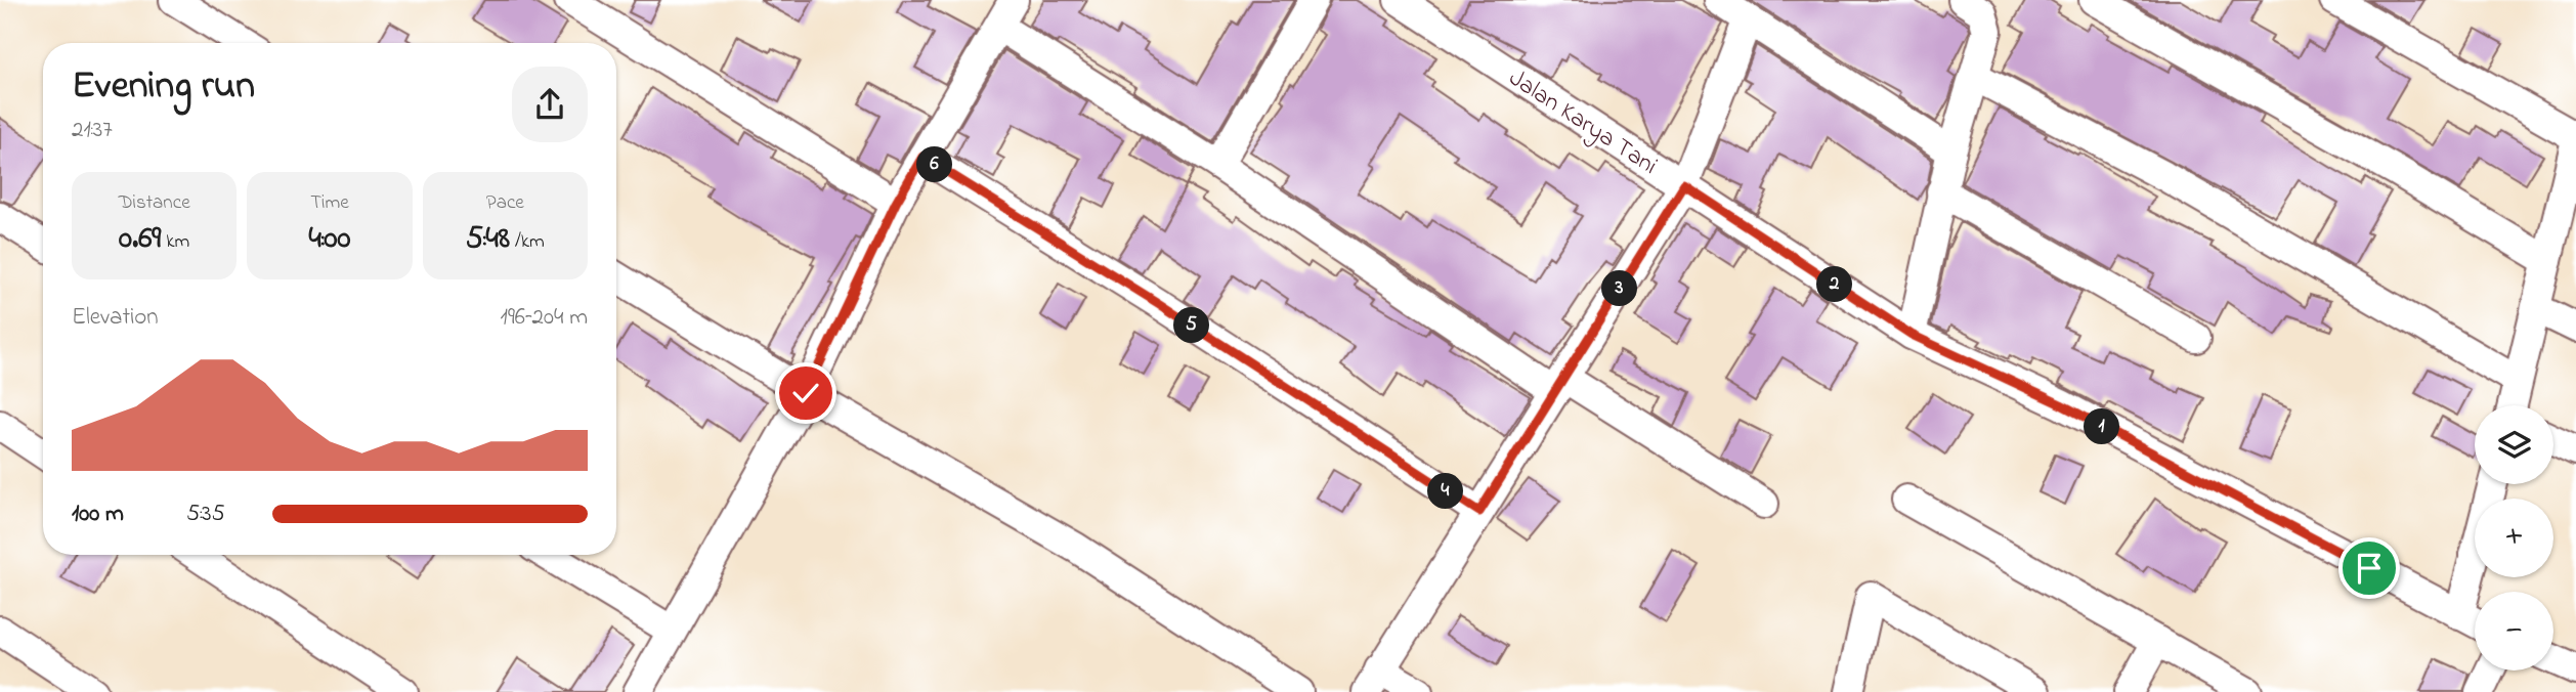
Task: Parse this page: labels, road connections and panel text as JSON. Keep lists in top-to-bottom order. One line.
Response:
{"streets":{"street":["Jalan Karya Tani"]},"page":{"heading":["Evening run","21:37"],"pins":["6","2","3","5","1","4"],"stats":[["Distance","0.69 km"],["Time","4:00"],["Pace","5:48 /km"]],"chart":["Elevation","196–204 m"],"map_buttons":["+","−"],"list":[{"name":"100 m","note":"5:35"}]}}
